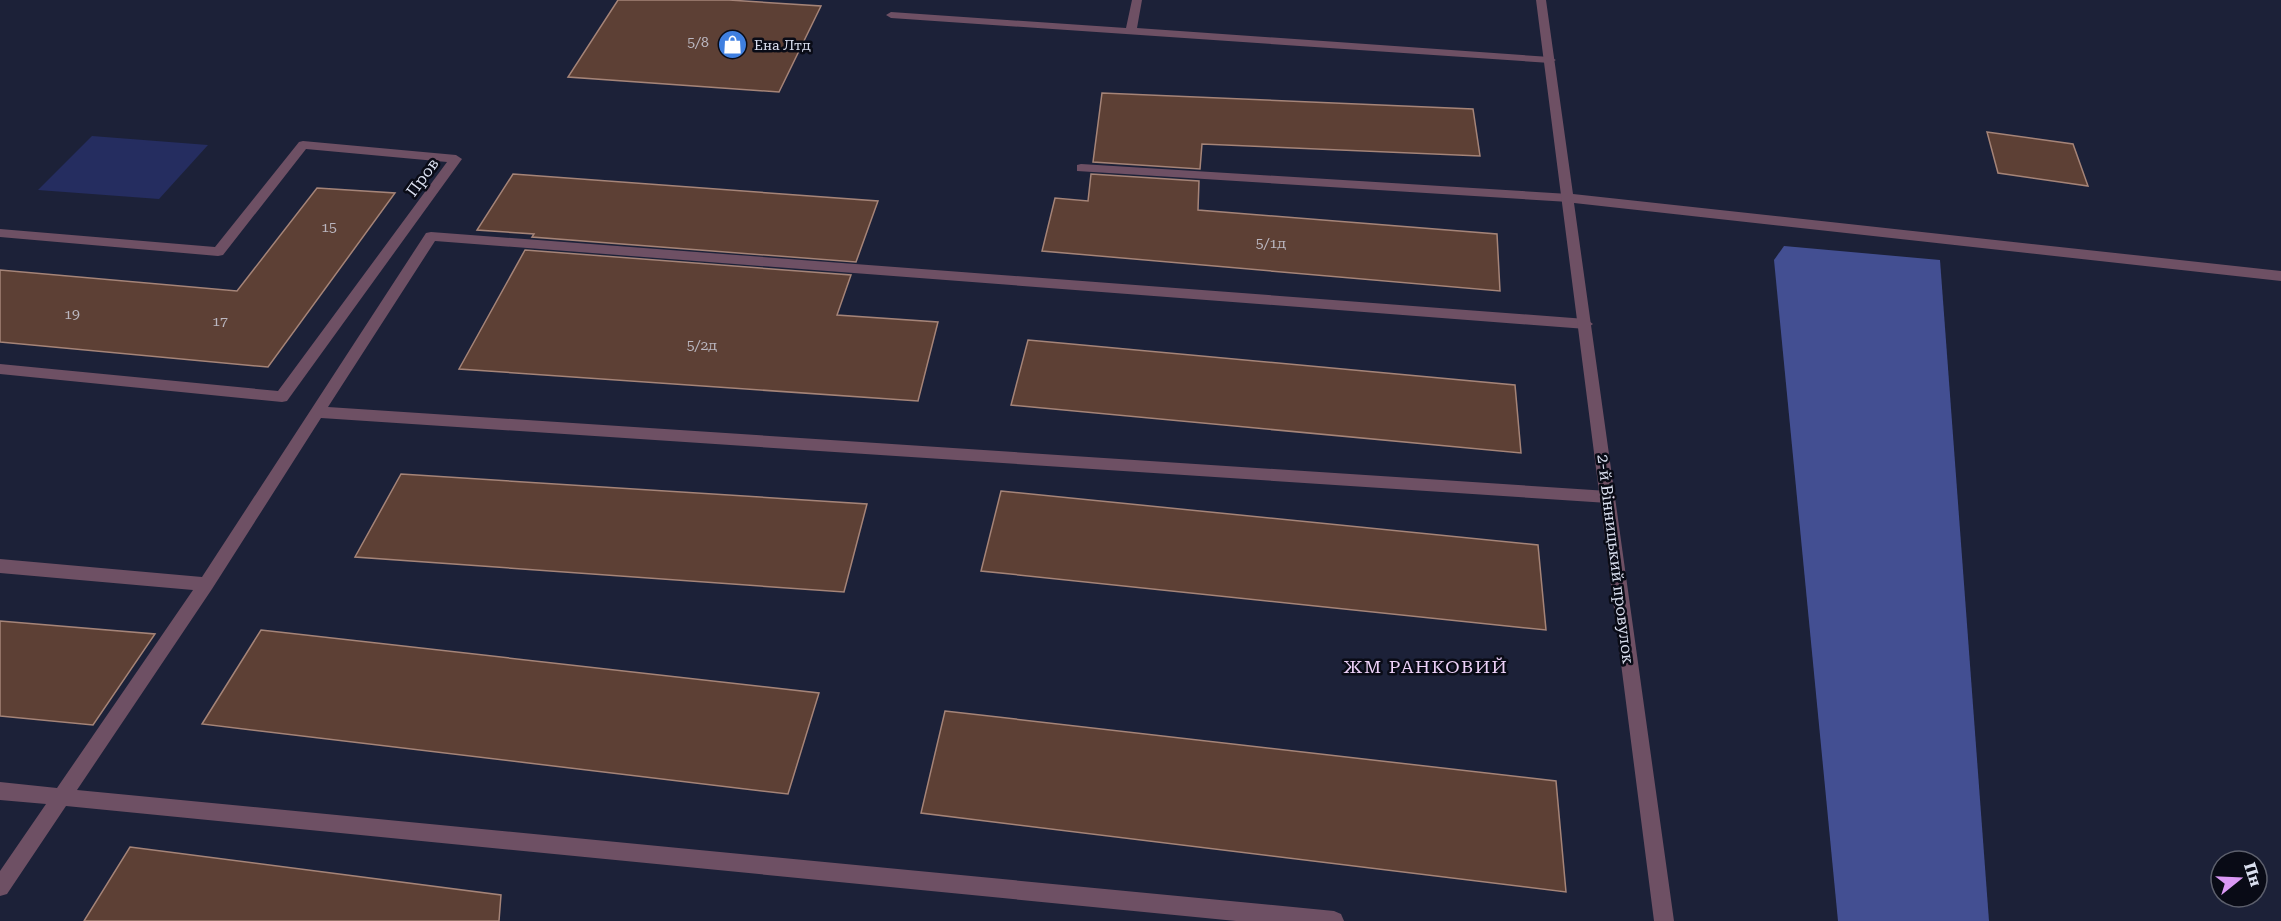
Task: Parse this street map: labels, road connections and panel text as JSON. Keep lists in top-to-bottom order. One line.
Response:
{"streets":{"street":["Пров","2-й Вінницький провулок"]},"districts":["ЖМ РАНКОВИЙ"],"places":{"shop":["Ена Лтд"]},"house_numbers":["5/8","15","5/1д","19","17","5/2д"],"north":"right"}
